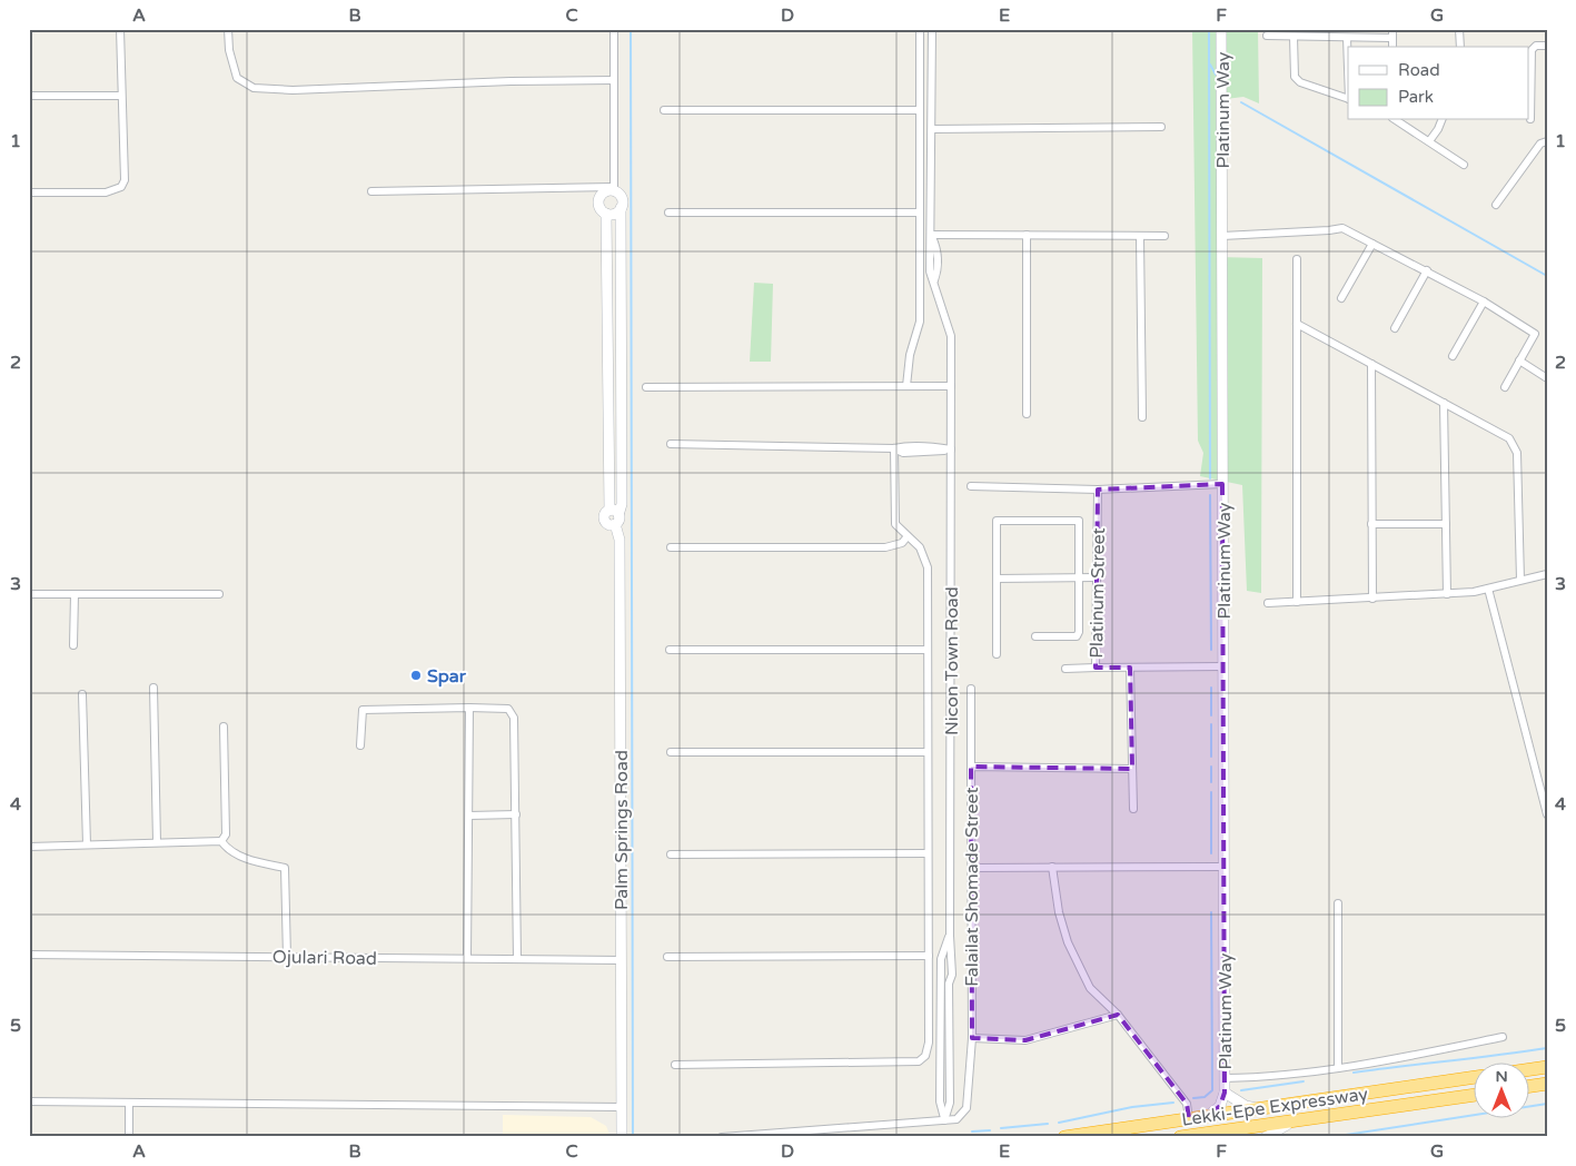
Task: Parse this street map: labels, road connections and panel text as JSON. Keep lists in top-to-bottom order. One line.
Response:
{"streets":{"highway":["Lekki-Epe Expressway"],"street":["Platinum Way","Platinum Street","Nicon Town Road","Palm Springs Road","Falailat Shomade Street","Ojulari Road"]},"crossings":[["Platinum Way","Platinum Street"],["Platinum Way","Lekki-Epe Expressway"],["Nicon Town Road","Falailat Shomade Street"],["Palm Springs Road","Ojulari Road"]],"places":["Spar"],"legend":["Road","Park"],"north":"top","grid":{"columns":["A","B","C","D","E","F","G"],"rows":["1","2","3","4","5"]}}
